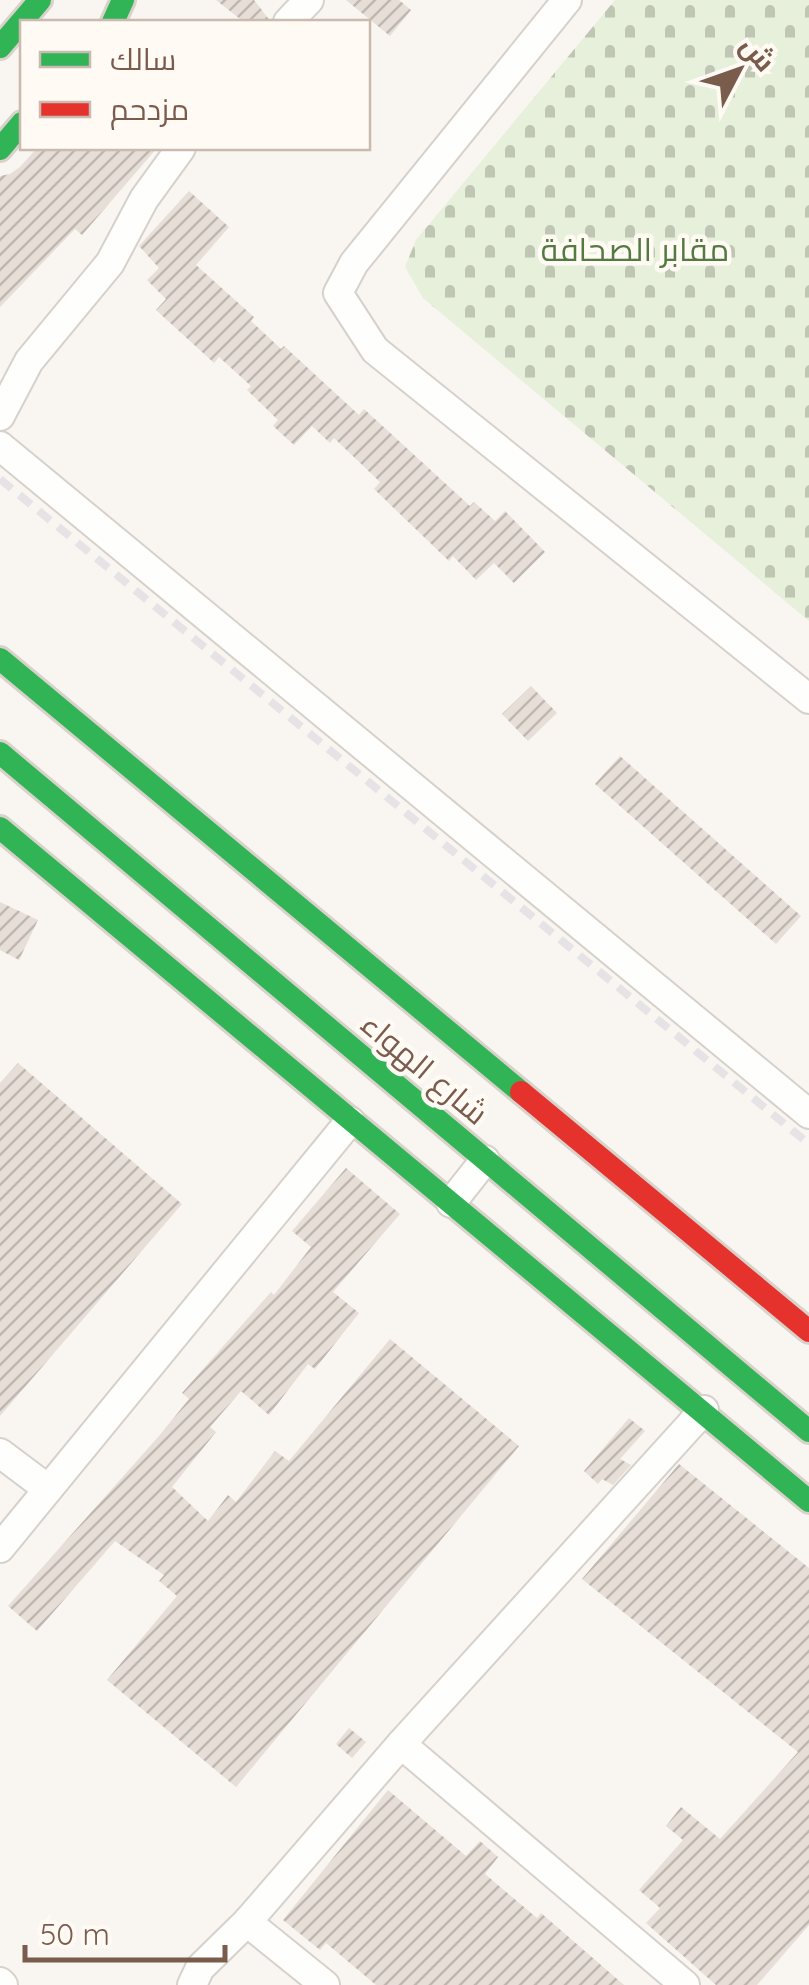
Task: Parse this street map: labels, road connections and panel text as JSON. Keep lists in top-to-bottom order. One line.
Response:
{"streets":{"main road":["شارع الهواء"]},"parks":["مقابر الصحافة"],"legend":["سالك","مزدحم"],"scale_bar":"50 m","north":"top right"}
